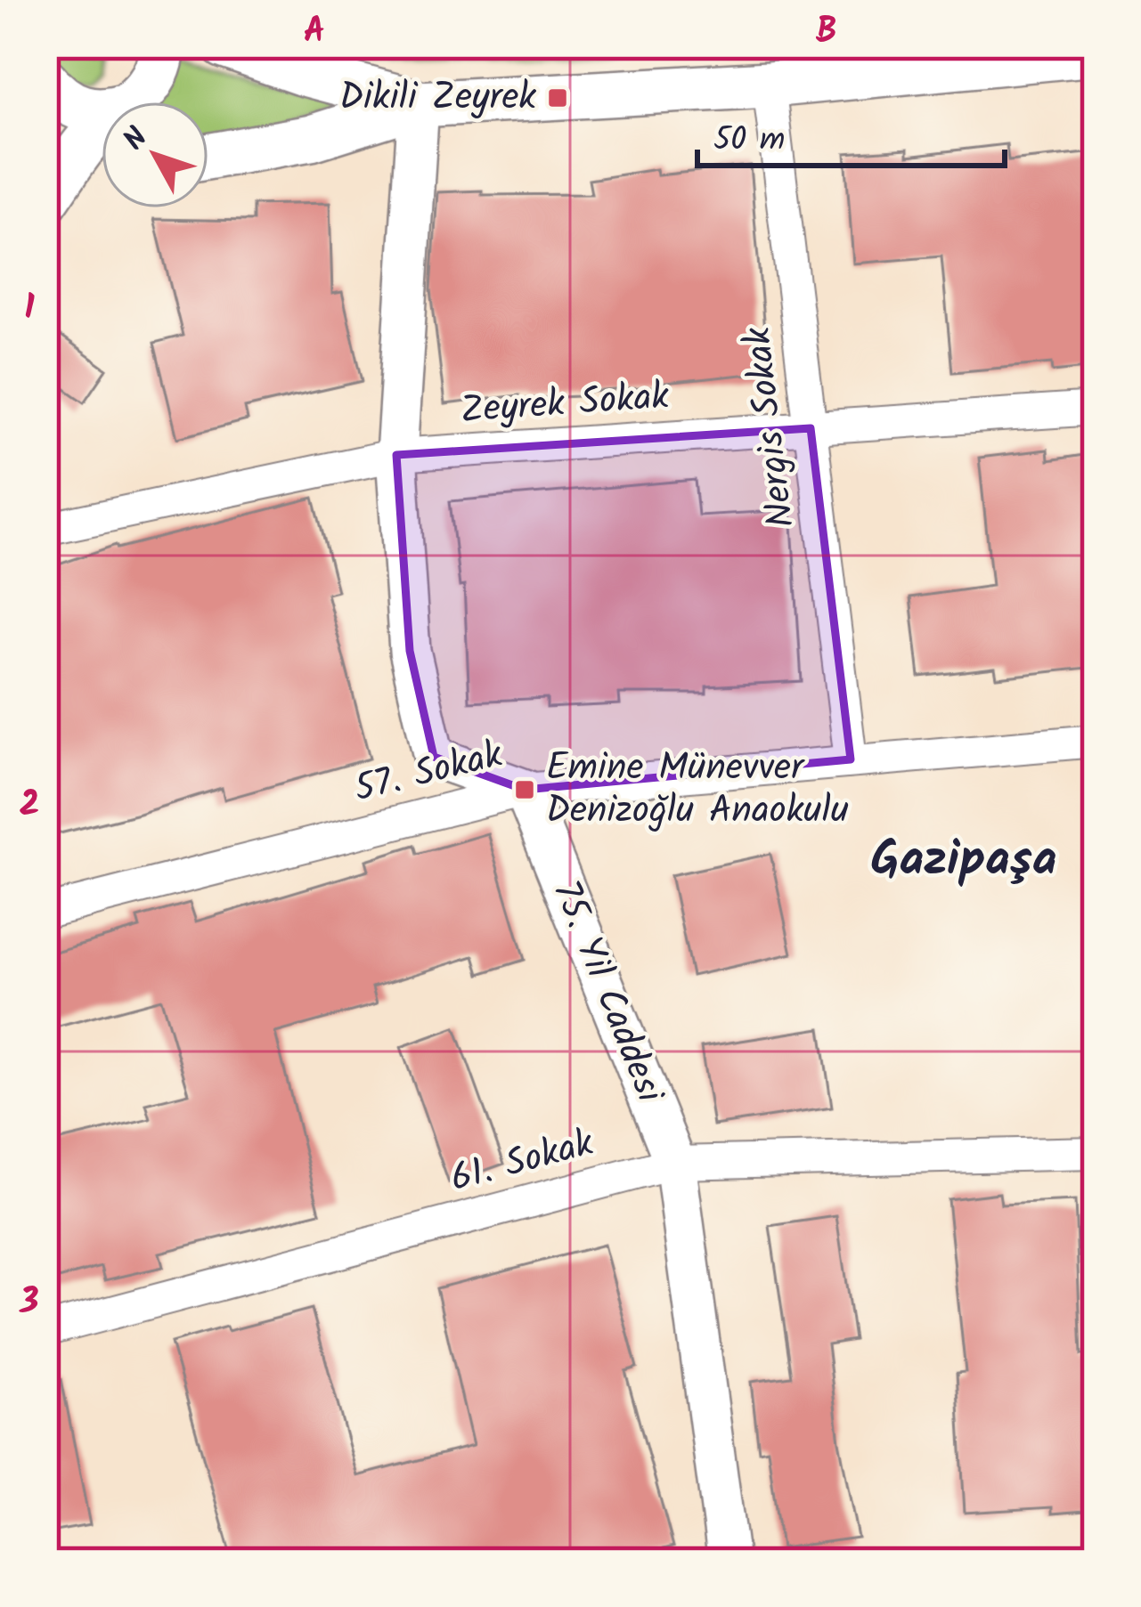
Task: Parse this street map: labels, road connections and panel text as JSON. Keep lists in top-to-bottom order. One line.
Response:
{"streets":{"street":["Zeyrek Sokak","Nergis Sokak","57. Sokak","75. Yil Caddesi","61. Sokak"]},"crossings":[["Zeyrek Sokak","Nergis Sokak"],["Nergis Sokak","57. Sokak"],["57. Sokak","75. Yil Caddesi"],["75. Yil Caddesi","61. Sokak"]],"districts":["Gazipaşa"],"places":{"transit":["Dikili Zeyrek","Emine Münevver Denizoğlu Anaokulu"]},"scale_bar":"50 m","north":"top left","grid":{"columns":["A","B"],"rows":["1","2","3"]}}
